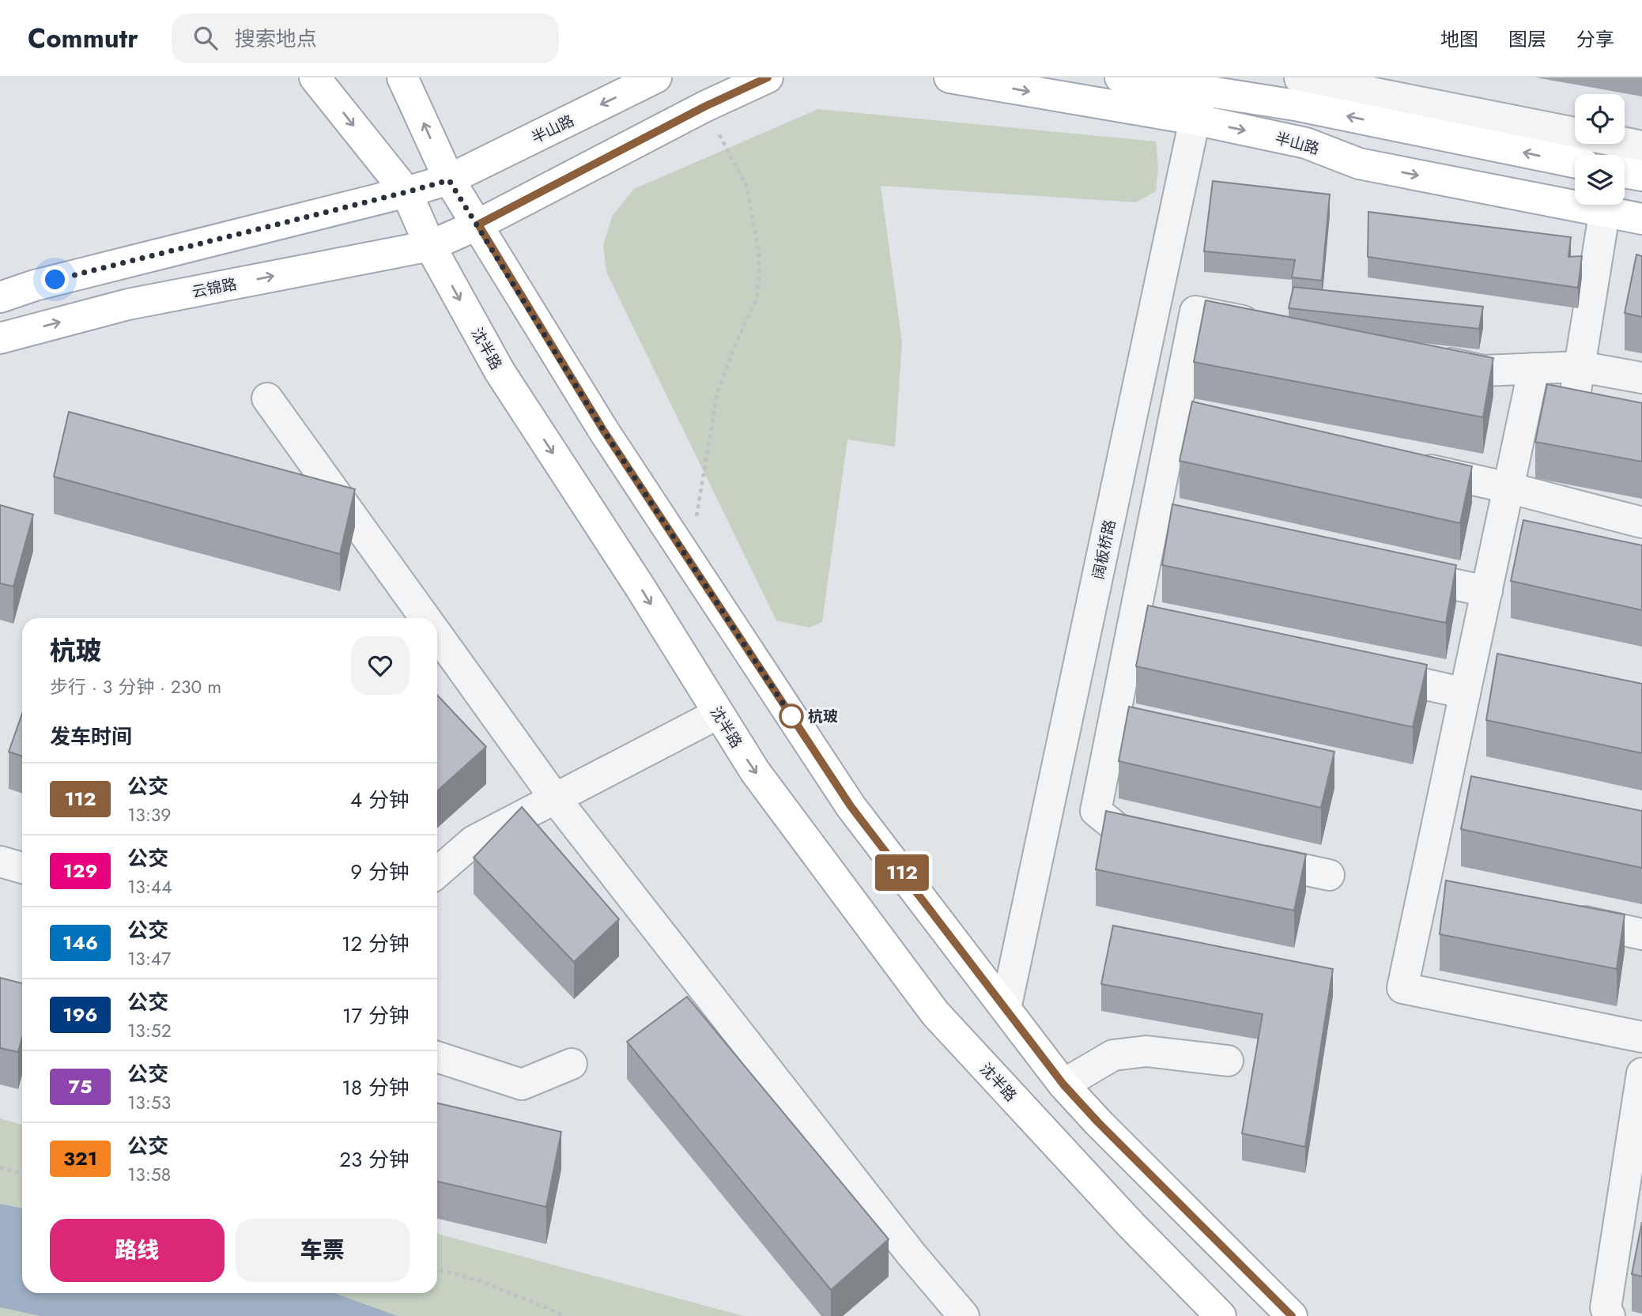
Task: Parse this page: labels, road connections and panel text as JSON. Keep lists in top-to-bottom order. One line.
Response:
{"streets":{"main road":["半山路","云锦路","沈半路"],"street":["阔板桥路"]},"crossings":[["半山路","阔板桥路"],["云锦路","沈半路"]],"places":["杭玻"],"lines":["bus line 112"],"page":{"header":"Commutr","search":"搜索地点","nav":["地图","图层","分享"],"on_map":"112","heading":[["杭玻","步行 · 3 分钟 · 230 m"],"发车时间"],"list":[{"mark":"112","name":"公交","note":"13:39","value":"4 分钟"},{"mark":"129","name":"公交","note":"13:44","value":"9 分钟"},{"mark":"146","name":"公交","note":"13:47","value":"12 分钟"},{"mark":"196","name":"公交","note":"13:52","value":"17 分钟"},{"mark":"75","name":"公交","note":"13:53","value":"18 分钟"},{"mark":"321","name":"公交","note":"13:58","value":"23 分钟"}],"buttons":["路线","车票"]}}
